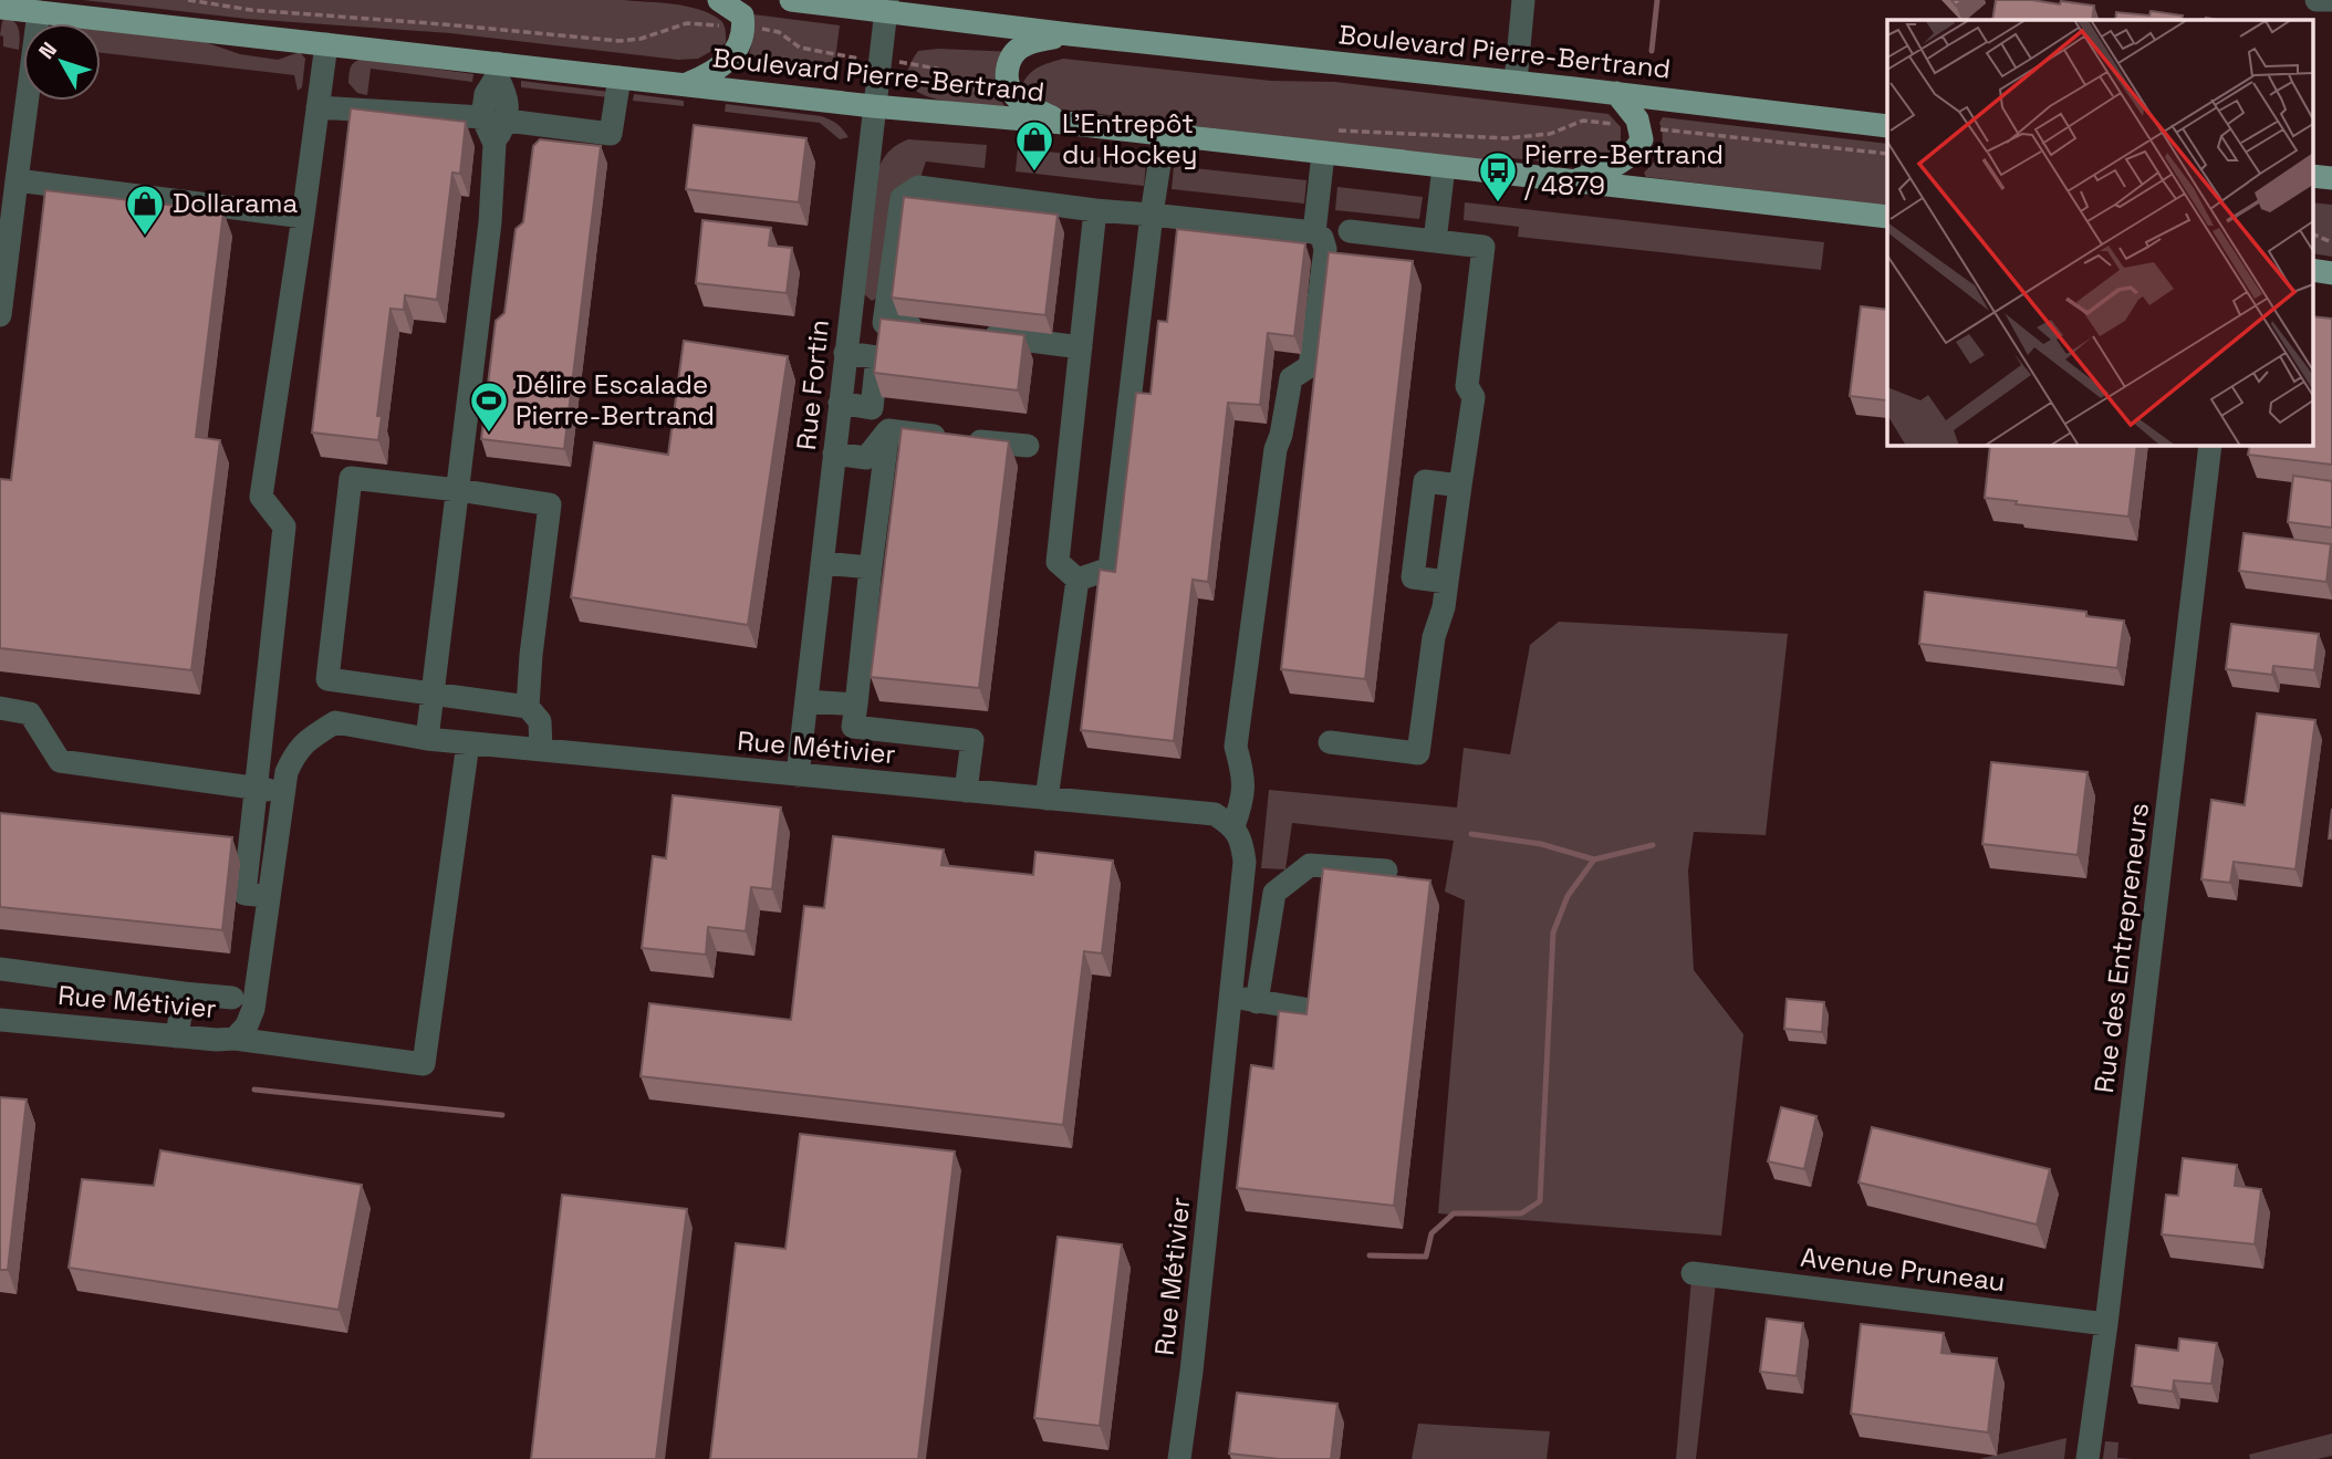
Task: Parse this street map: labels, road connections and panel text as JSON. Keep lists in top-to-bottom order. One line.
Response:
{"streets":{"main road":["Boulevard Pierre-Bertrand"],"street":["Rue Fortin","Rue Métivier","Rue des Entrepreneurs","Avenue Pruneau"]},"crossings":[["Boulevard Pierre-Bertrand","Rue Fortin"],["Rue Fortin","Rue Métivier"],["Rue des Entrepreneurs","Avenue Pruneau"]],"places":{"shop":["L'Entrepôt du Hockey","Dollarama"],"bus stop":["Pierre-Bertrand / 4879"],"sports":["Délire Escalade Pierre-Bertrand"]},"north":"top left"}
